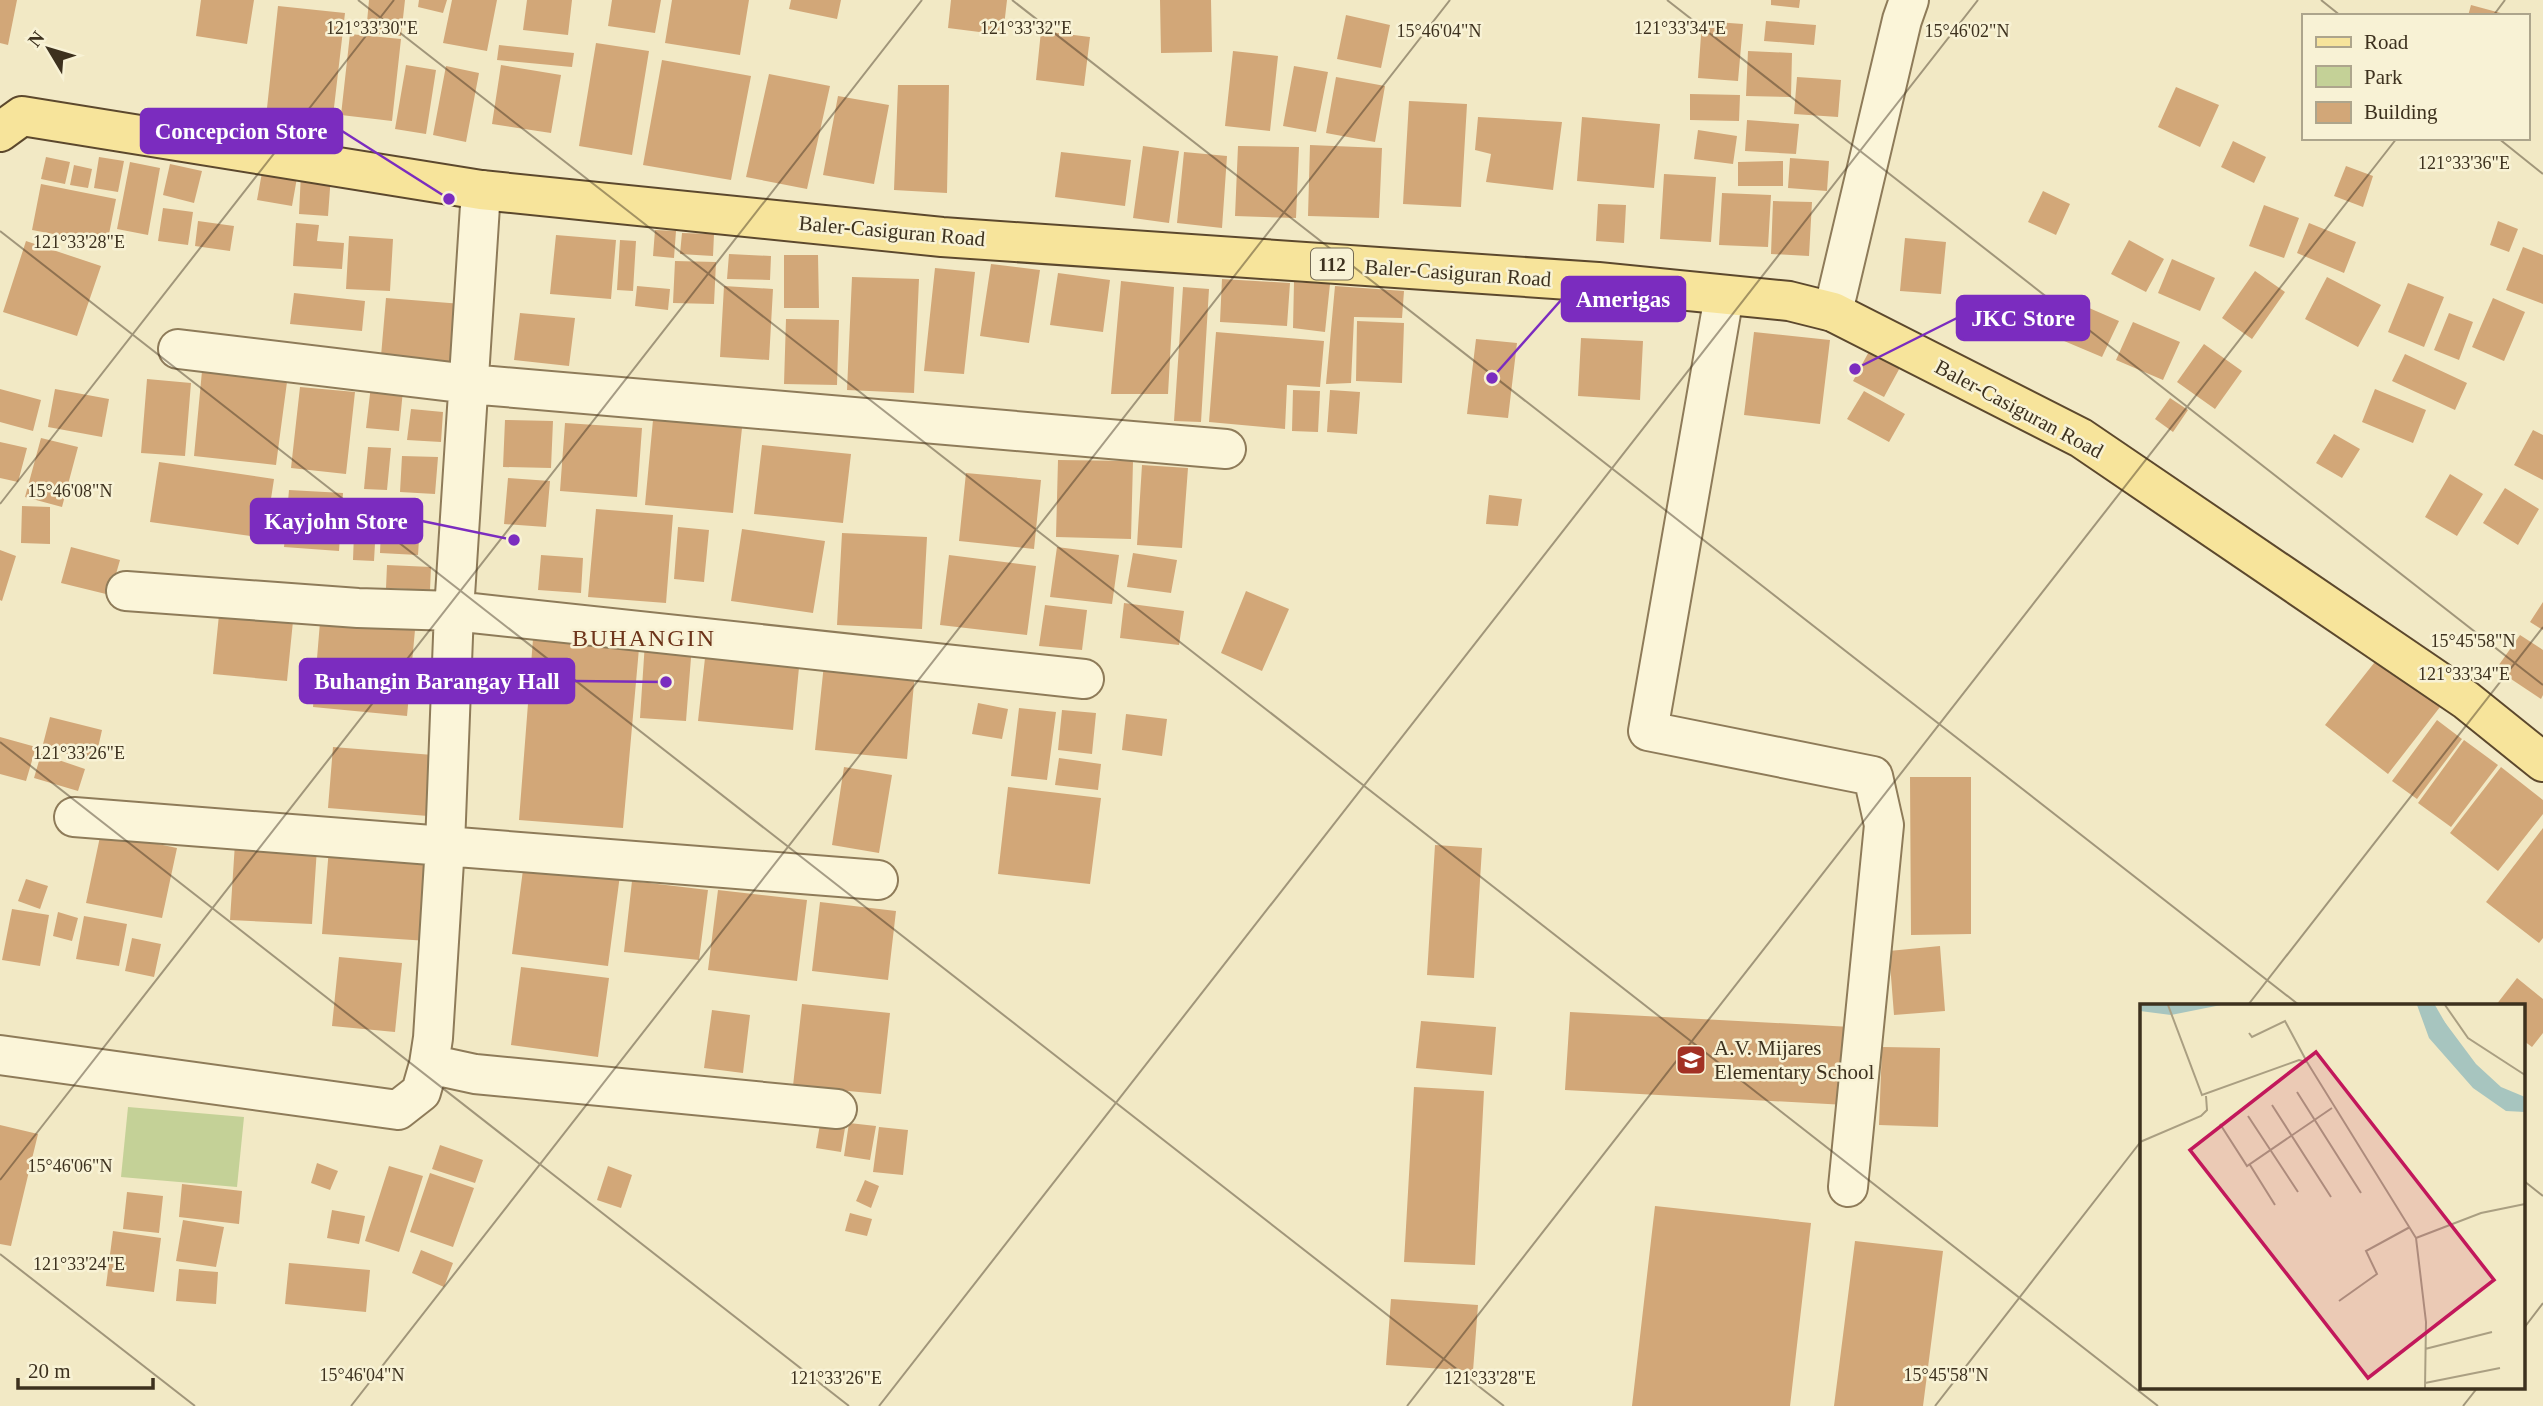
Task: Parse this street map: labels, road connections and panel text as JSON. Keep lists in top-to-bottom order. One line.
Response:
{"streets":{"main road":["Baler-Casiguran Road","112"]},"districts":["BUHANGIN"],"places":{"other":["Concepcion Store","JKC Store","Amerigas","Kayjohn Store","Buhangin Barangay Hall"],"school or university":["A.V. Mijares Elementary School"]},"legend":["Road","Park","Building"],"scale_bar":"20 m","north":"top left","coordinates":["121°33'30\"E","121°33'32\"E","121°33'34\"E","15°46'04\"N","15°46'02\"N","121°33'36\"E","121°33'28\"E","15°46'08\"N","15°45'58\"N","121°33'26\"E","15°46'06\"N","121°33'24\"E"]}
